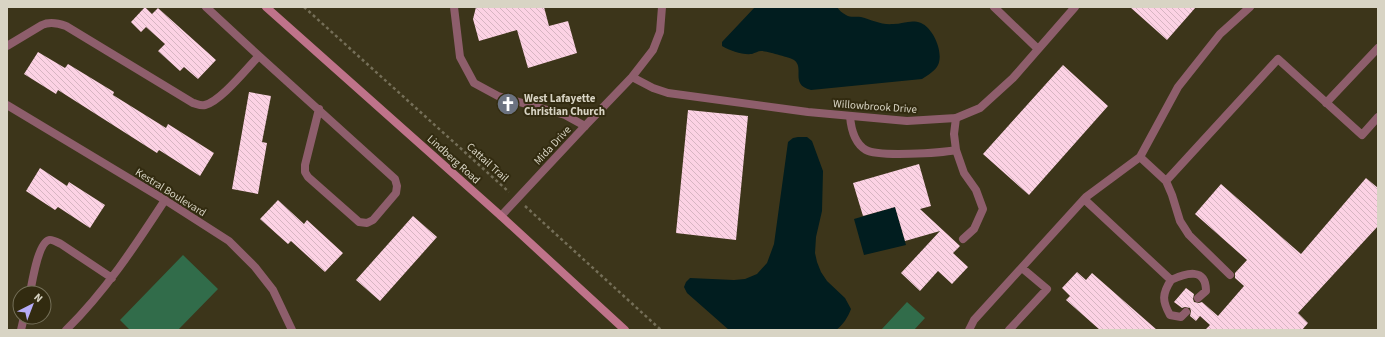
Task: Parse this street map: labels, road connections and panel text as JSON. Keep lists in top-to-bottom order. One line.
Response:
{"streets":{"main road":["Lindberg Road"],"street":["Willowbrook Drive","Mida Drive","Kestral Boulevard"],"path":["Cattail Trail"]},"crossings":[["Willowbrook Drive","Mida Drive"],["Mida Drive","Lindberg Road"],["Mida Drive","Cattail Trail"]],"places":{"church":["West Lafayette Christian Church"]},"north":"top right"}
